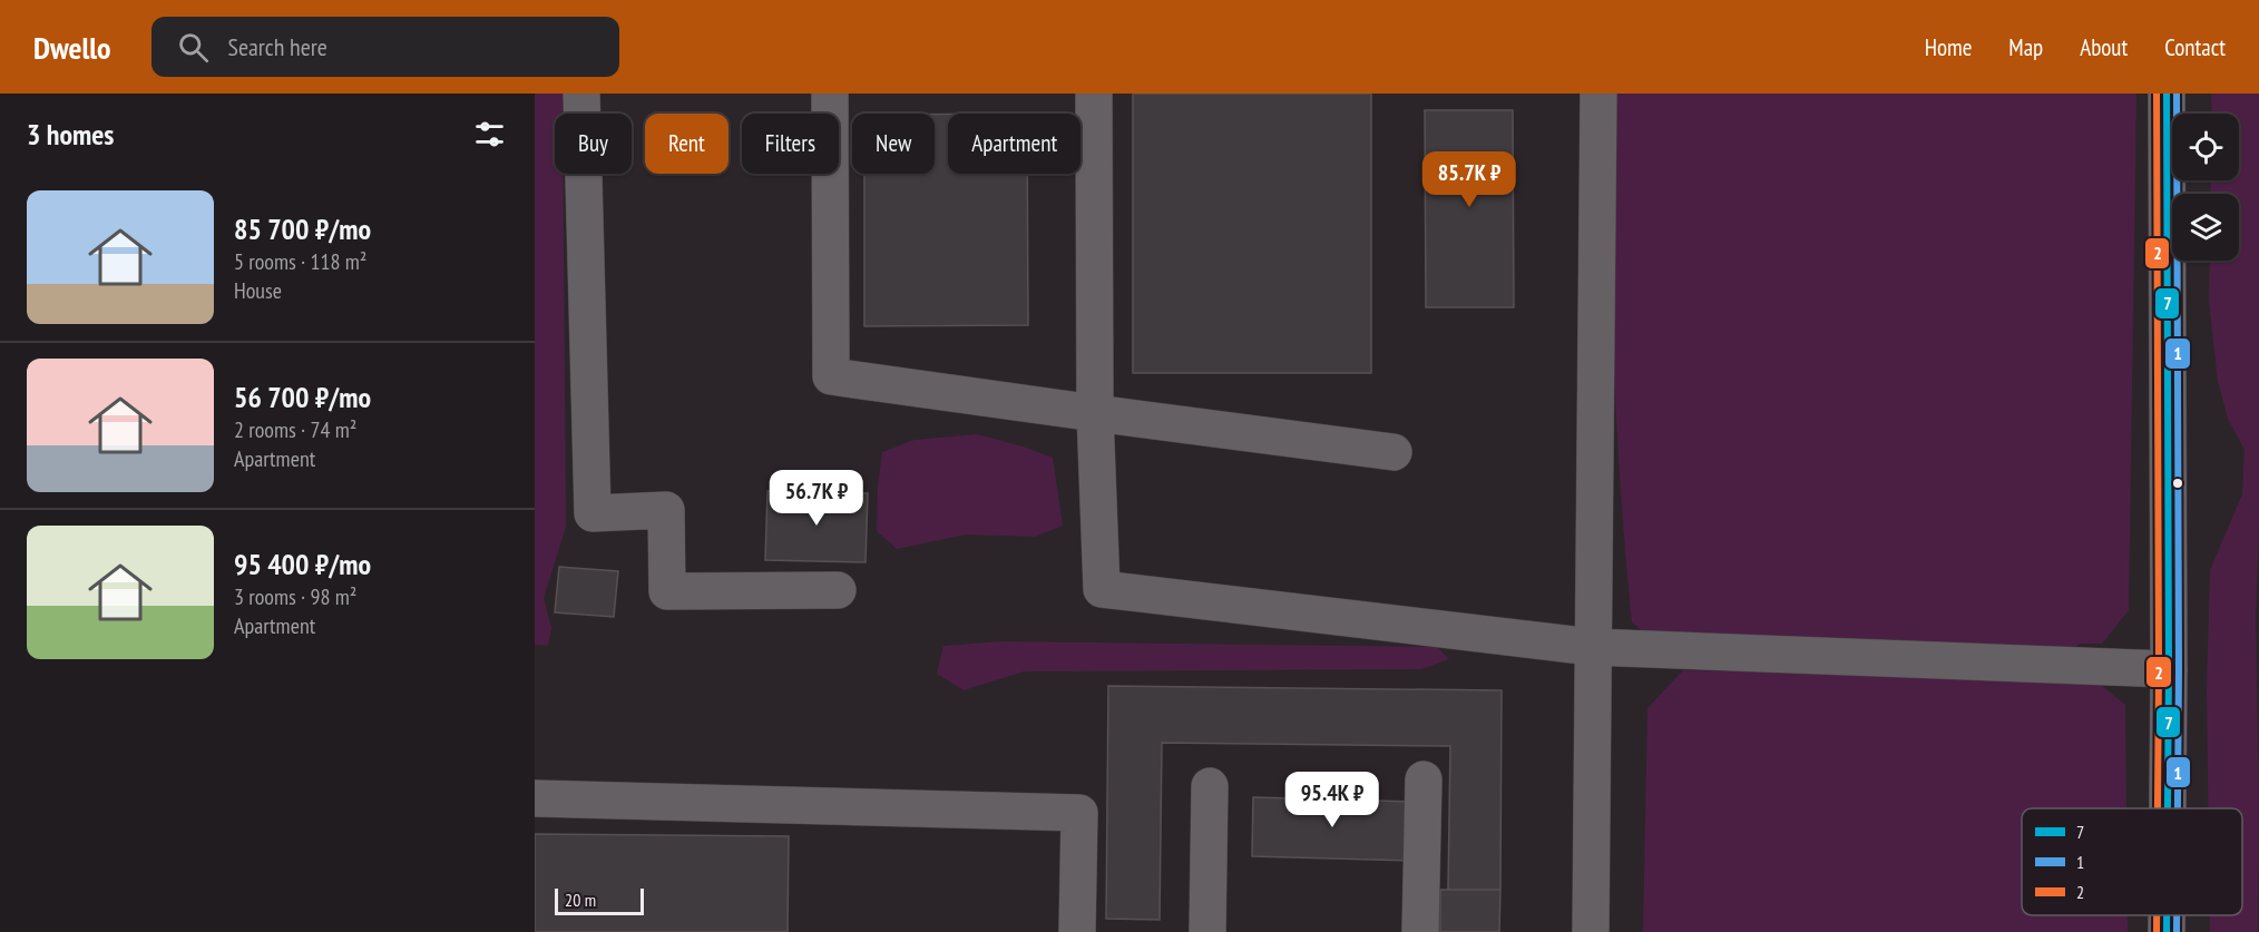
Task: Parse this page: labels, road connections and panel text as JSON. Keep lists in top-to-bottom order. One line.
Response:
{"lines":["transit line 7","transit line 1","transit line 2"],"legend":["7","1","2"],"scale_bar":"20 m","page":{"header":"Dwello","search":"Search here","nav":["Home","Map","About","Contact"],"heading":"3 homes","chip":["Buy","Rent","Filters","New","Apartment"],"price":["85.7K ₽","56.7K ₽","95.4K ₽"],"list":[{"name":"85 700 ₽/mo","note":"5 rooms · 118 m² · House"},{"name":"56 700 ₽/mo","note":"2 rooms · 74 m² · Apartment"},{"name":"95 400 ₽/mo","note":"3 rooms · 98 m² · Apartment"}],"scale":"20 m"}}
